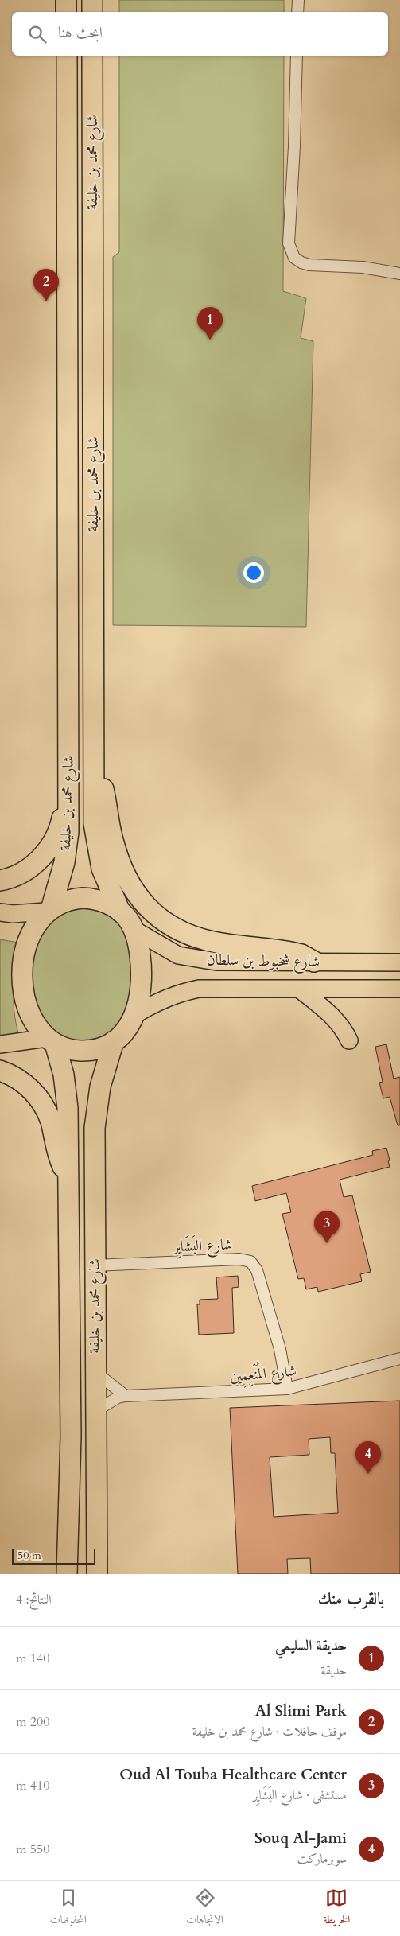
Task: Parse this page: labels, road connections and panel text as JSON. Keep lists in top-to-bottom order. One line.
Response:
{"streets":{"highway":["شارع محمد بن خليفة"],"main road":["شارع شخبوط بن سلطان"],"street":["شارع البَشَايِر","شارع المُنْعِمِين"]},"crossings":[["شارع محمد بن خليفة","شارع شخبوط بن سلطان"],["شارع محمد بن خليفة","شارع البَشَايِر"],["شارع محمد بن خليفة","شارع المُنْعِمِين"],["شارع البَشَايِر","شارع المُنْعِمِين"]],"scale_bar":"50 m","page":{"search":"ابحث هنا","pins":["2","1","3","4"],"scale":"50 m","heading":["بالقرب منك","النتائج: 4"],"list":[{"mark":"1","name":"حديقة السليمي","note":"حديقة","value":"140 m"},{"mark":"2","name":"Al Slimi Park","note":"موقف حافلات · شارع محمد بن خليفة","value":"200 m"},{"mark":"3","name":"Oud Al Touba Healthcare Center","note":"مستشفى · شارع البَشَايِر","value":"410 m"},{"mark":"4","name":"Souq Al-Jami","note":"سوبرماركت","value":"550 m"}],"nav":["الخريطة","الاتجاهات","المحفوظات"]}}
